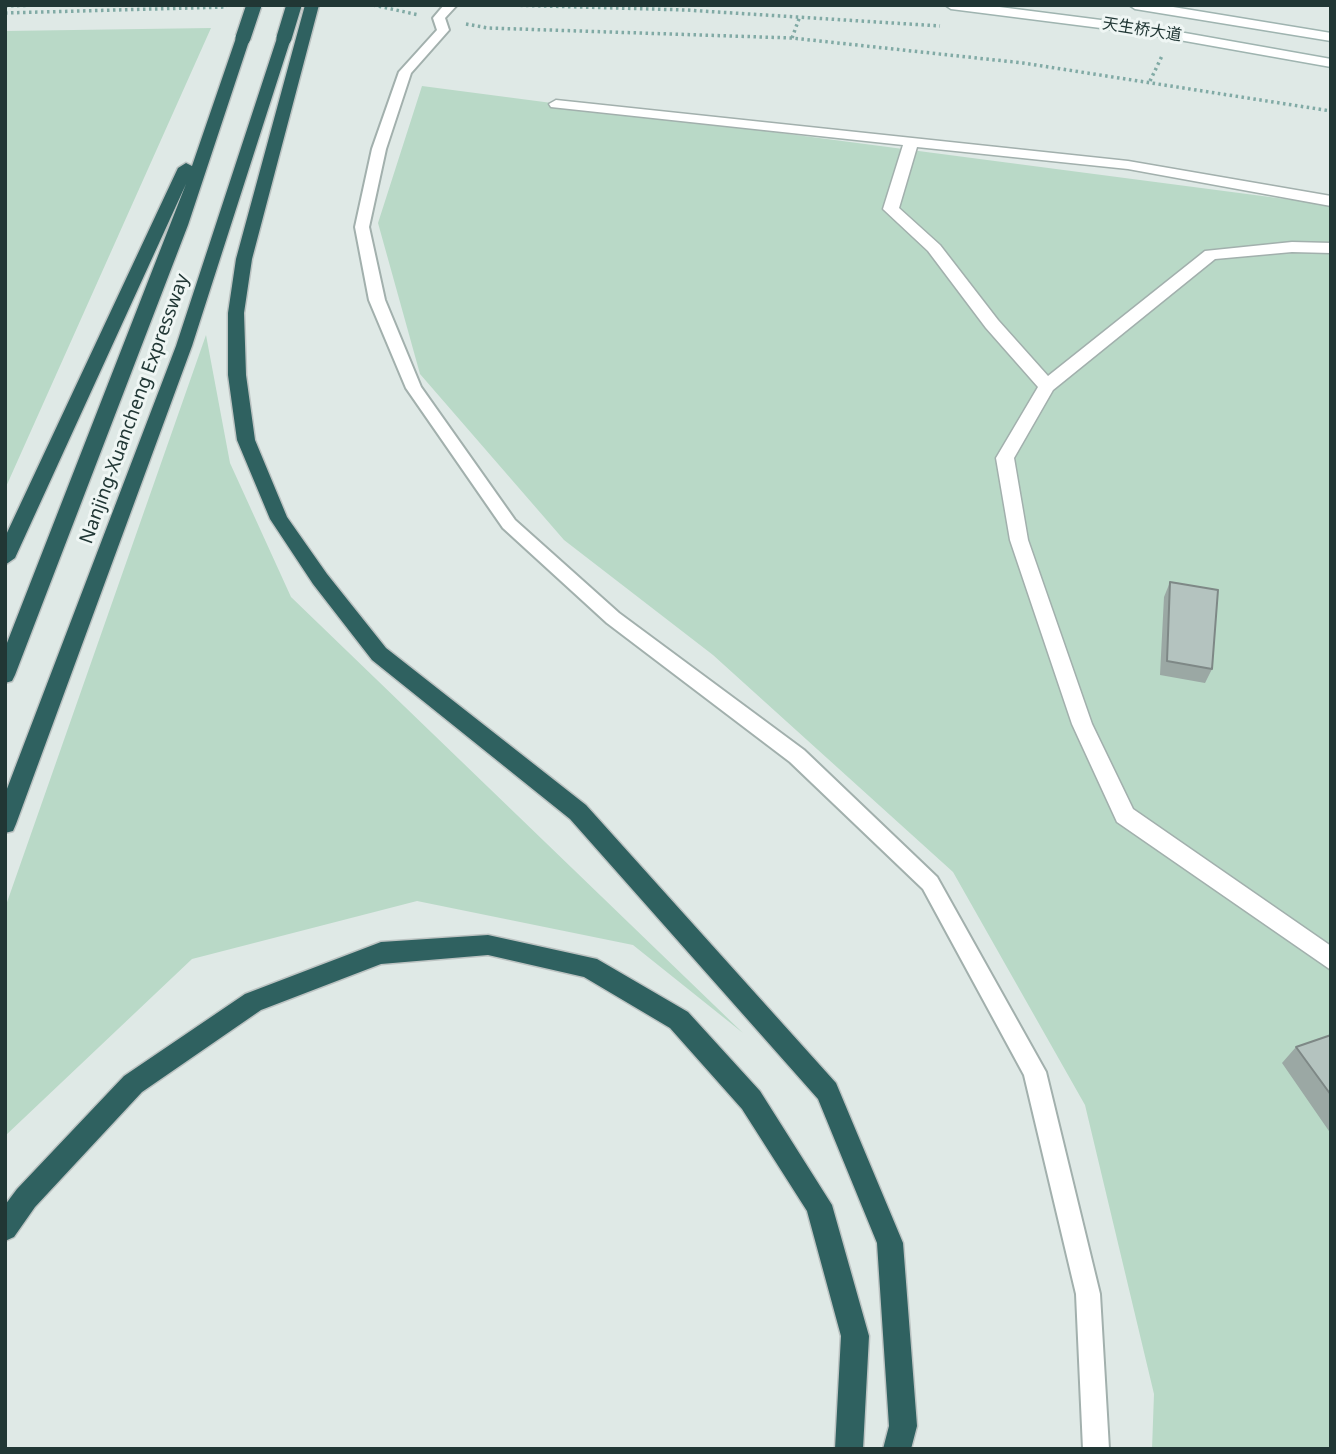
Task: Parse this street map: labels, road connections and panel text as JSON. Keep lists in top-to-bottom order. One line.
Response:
{"streets":{"highway":["Nanjing-Xuancheng Expressway"],"street":["天生桥大道"]}}
